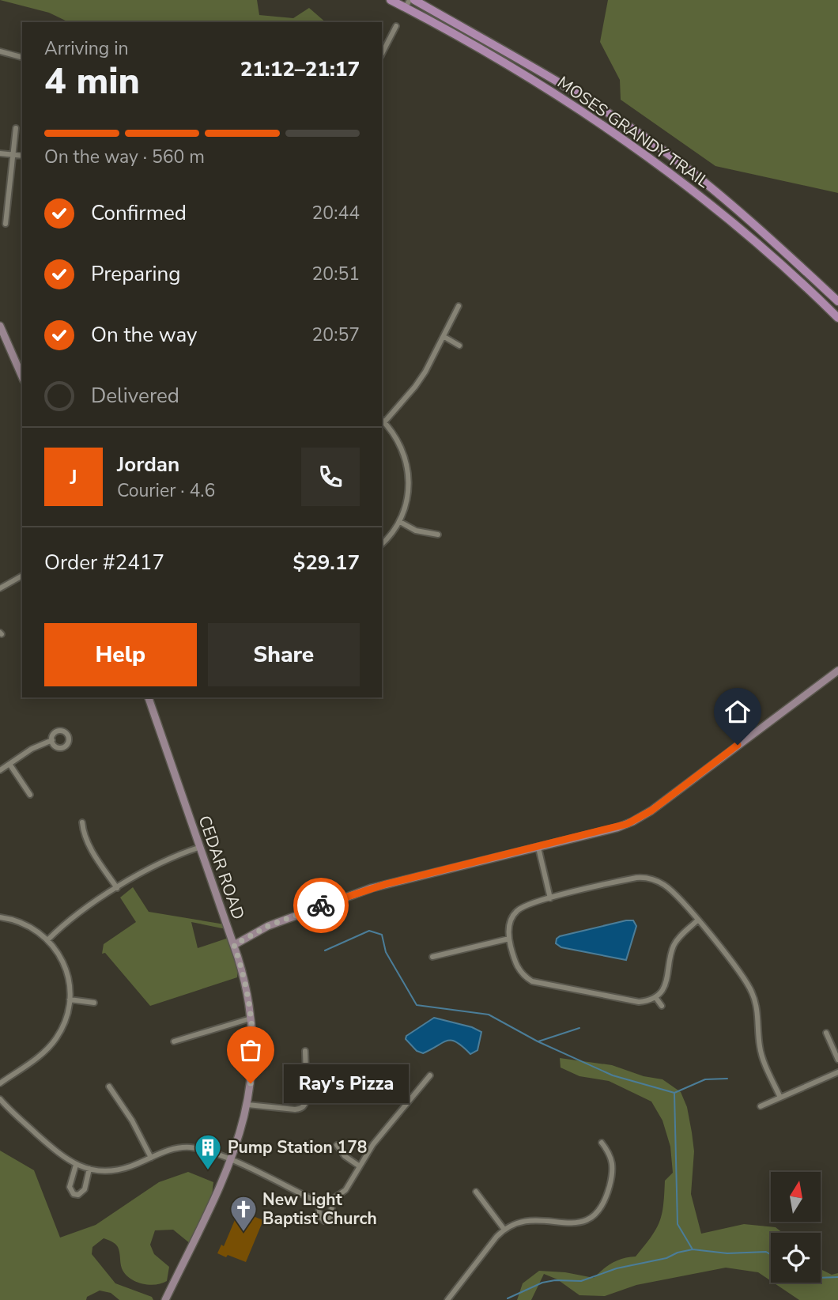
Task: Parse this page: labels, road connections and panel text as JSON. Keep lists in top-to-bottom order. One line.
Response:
{"streets":{"main road":["MOSES GRANDY TRAIL"],"street":["CEDAR ROAD"]},"places":{"other":["Ray's Pizza"],"building":["Pump Station 178"],"church":["New Light Baptist Church"]},"north":"top","page":{"heading":["4 min","Arriving in","21:12–21:17"],"panel":["Jordan","Courier · 4.6","Order #2417","$29.17"],"bar":"On the way · 560 m","list":[["Confirmed","20:44"],["Preparing","20:51"],["On the way","20:57"],"Delivered"],"round":"J","buttons":["Help","Share"],"bubble":"Ray's Pizza"}}
